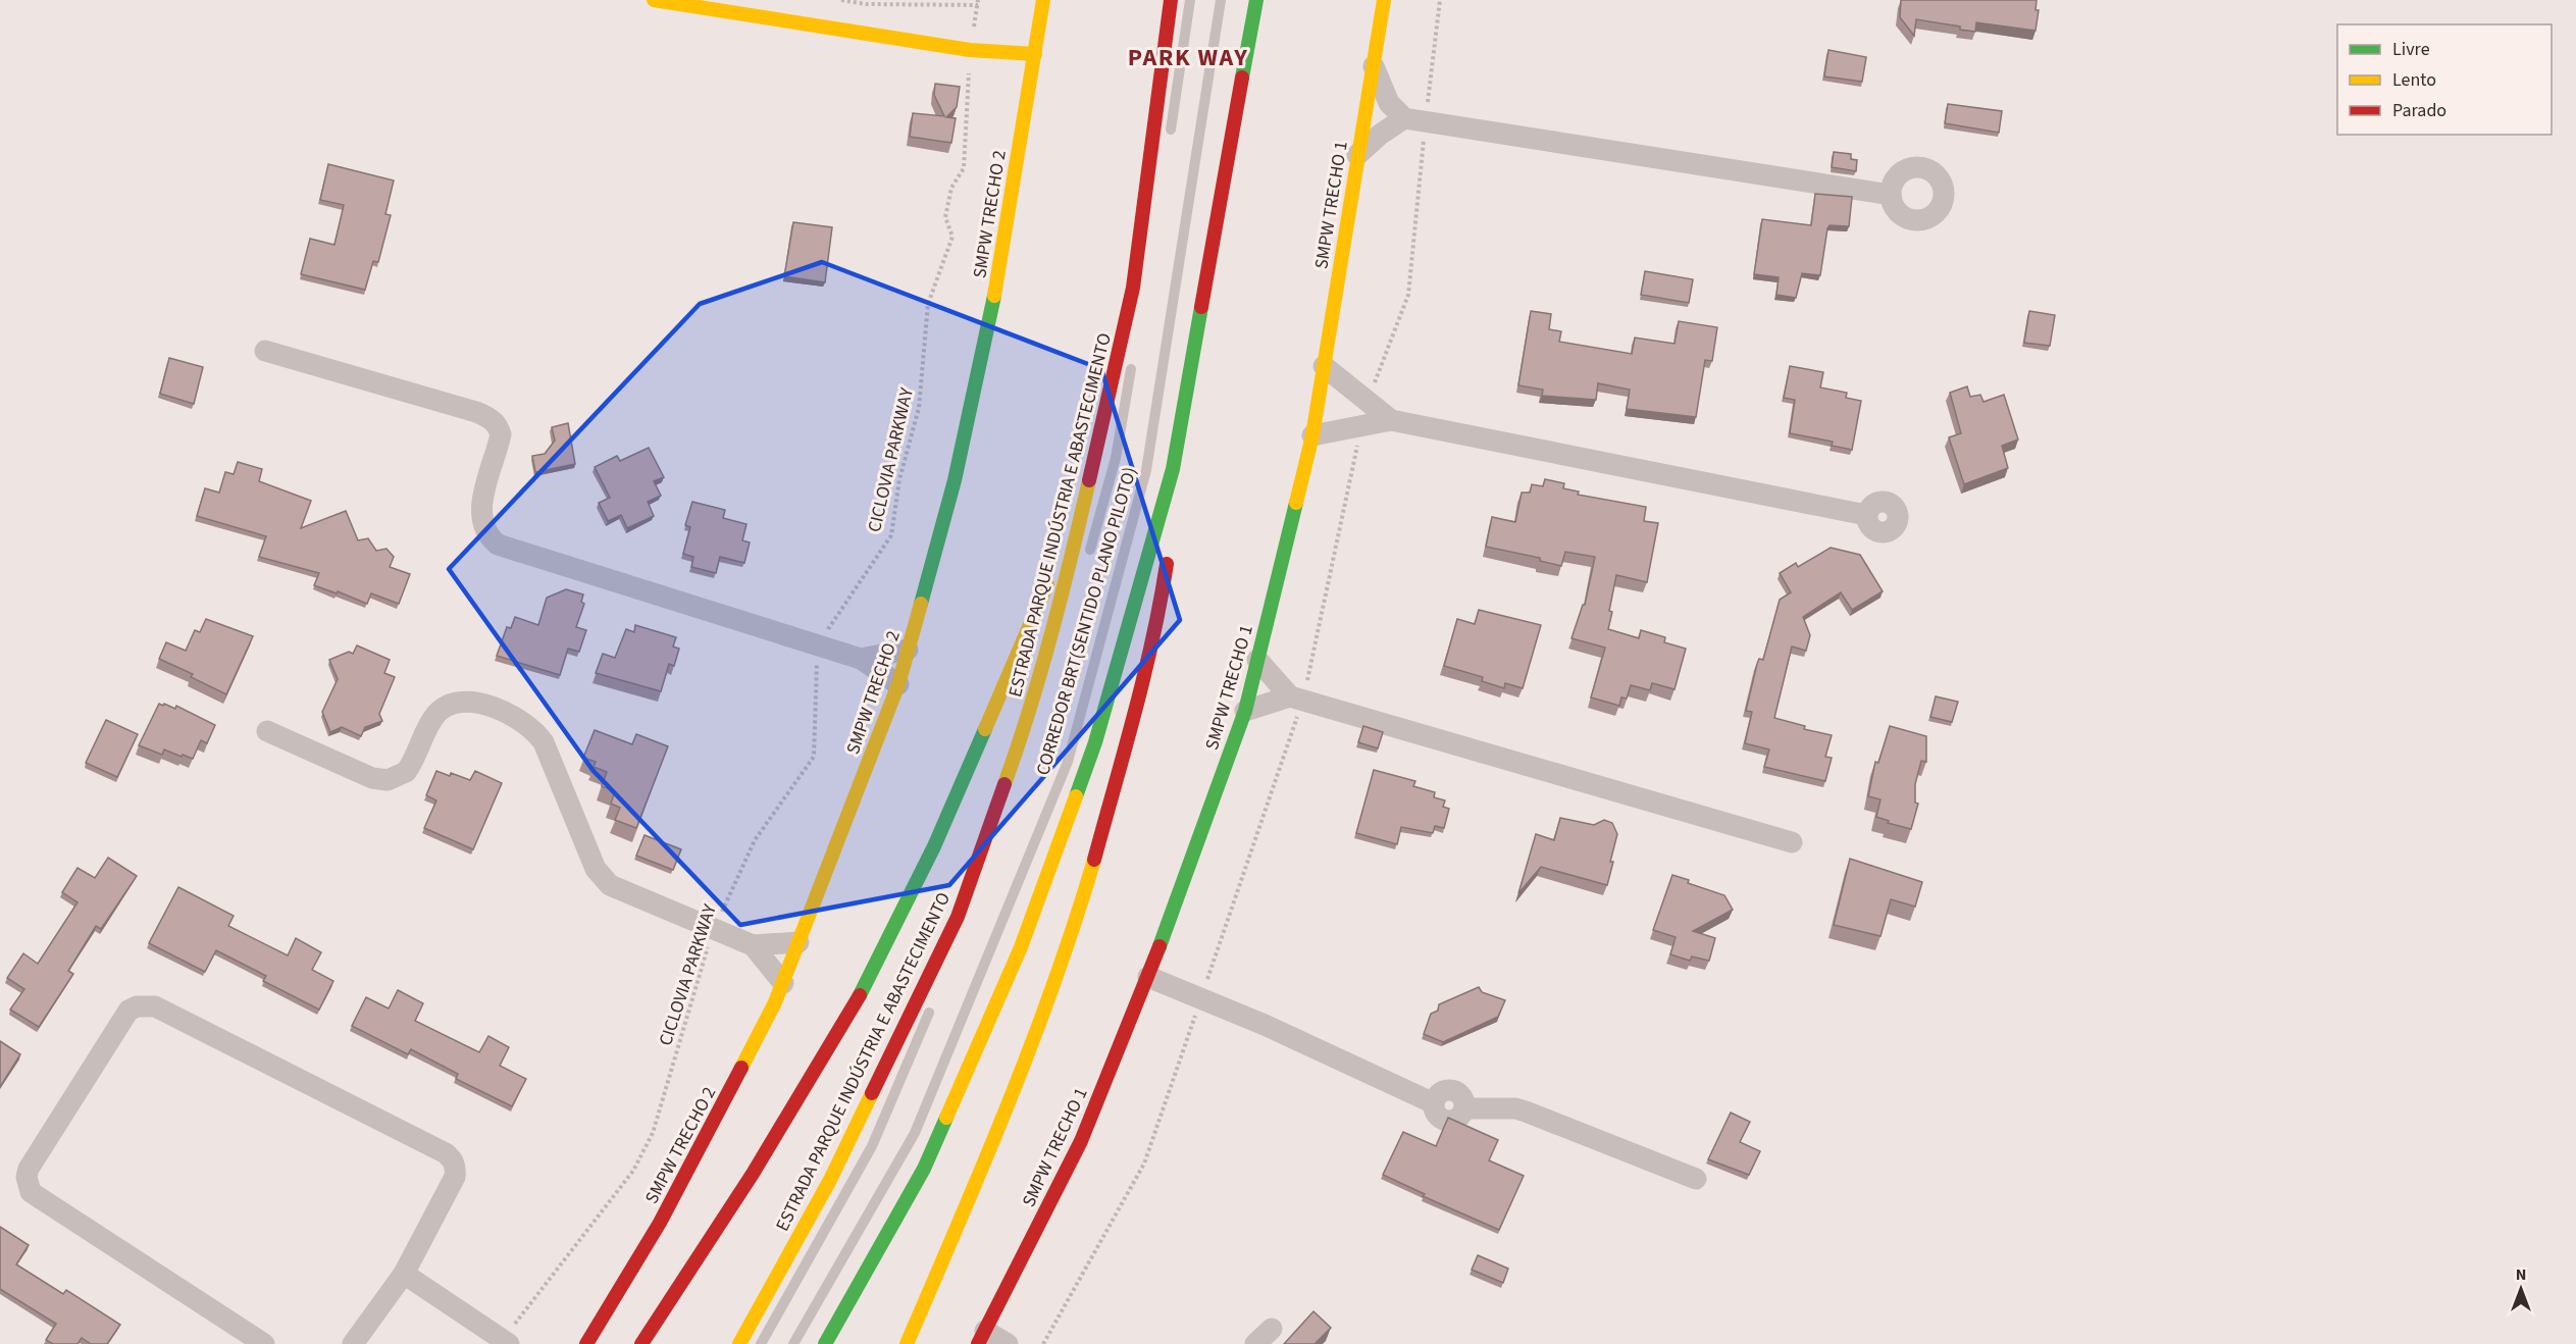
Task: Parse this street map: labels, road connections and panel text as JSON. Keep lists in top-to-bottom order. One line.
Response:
{"streets":{"main road":["SMPW TRECHO 1","SMPW TRECHO 2","ESTRADA PARQUE INDÚSTRIA E ABASTECIMENTO"],"lane":["CORREDOR BRT(SENTIDO PLANO PILOTO)"],"path":["CICLOVIA PARKWAY"]},"districts":["PARK WAY"],"legend":["Livre","Lento","Parado"],"north":"top"}
